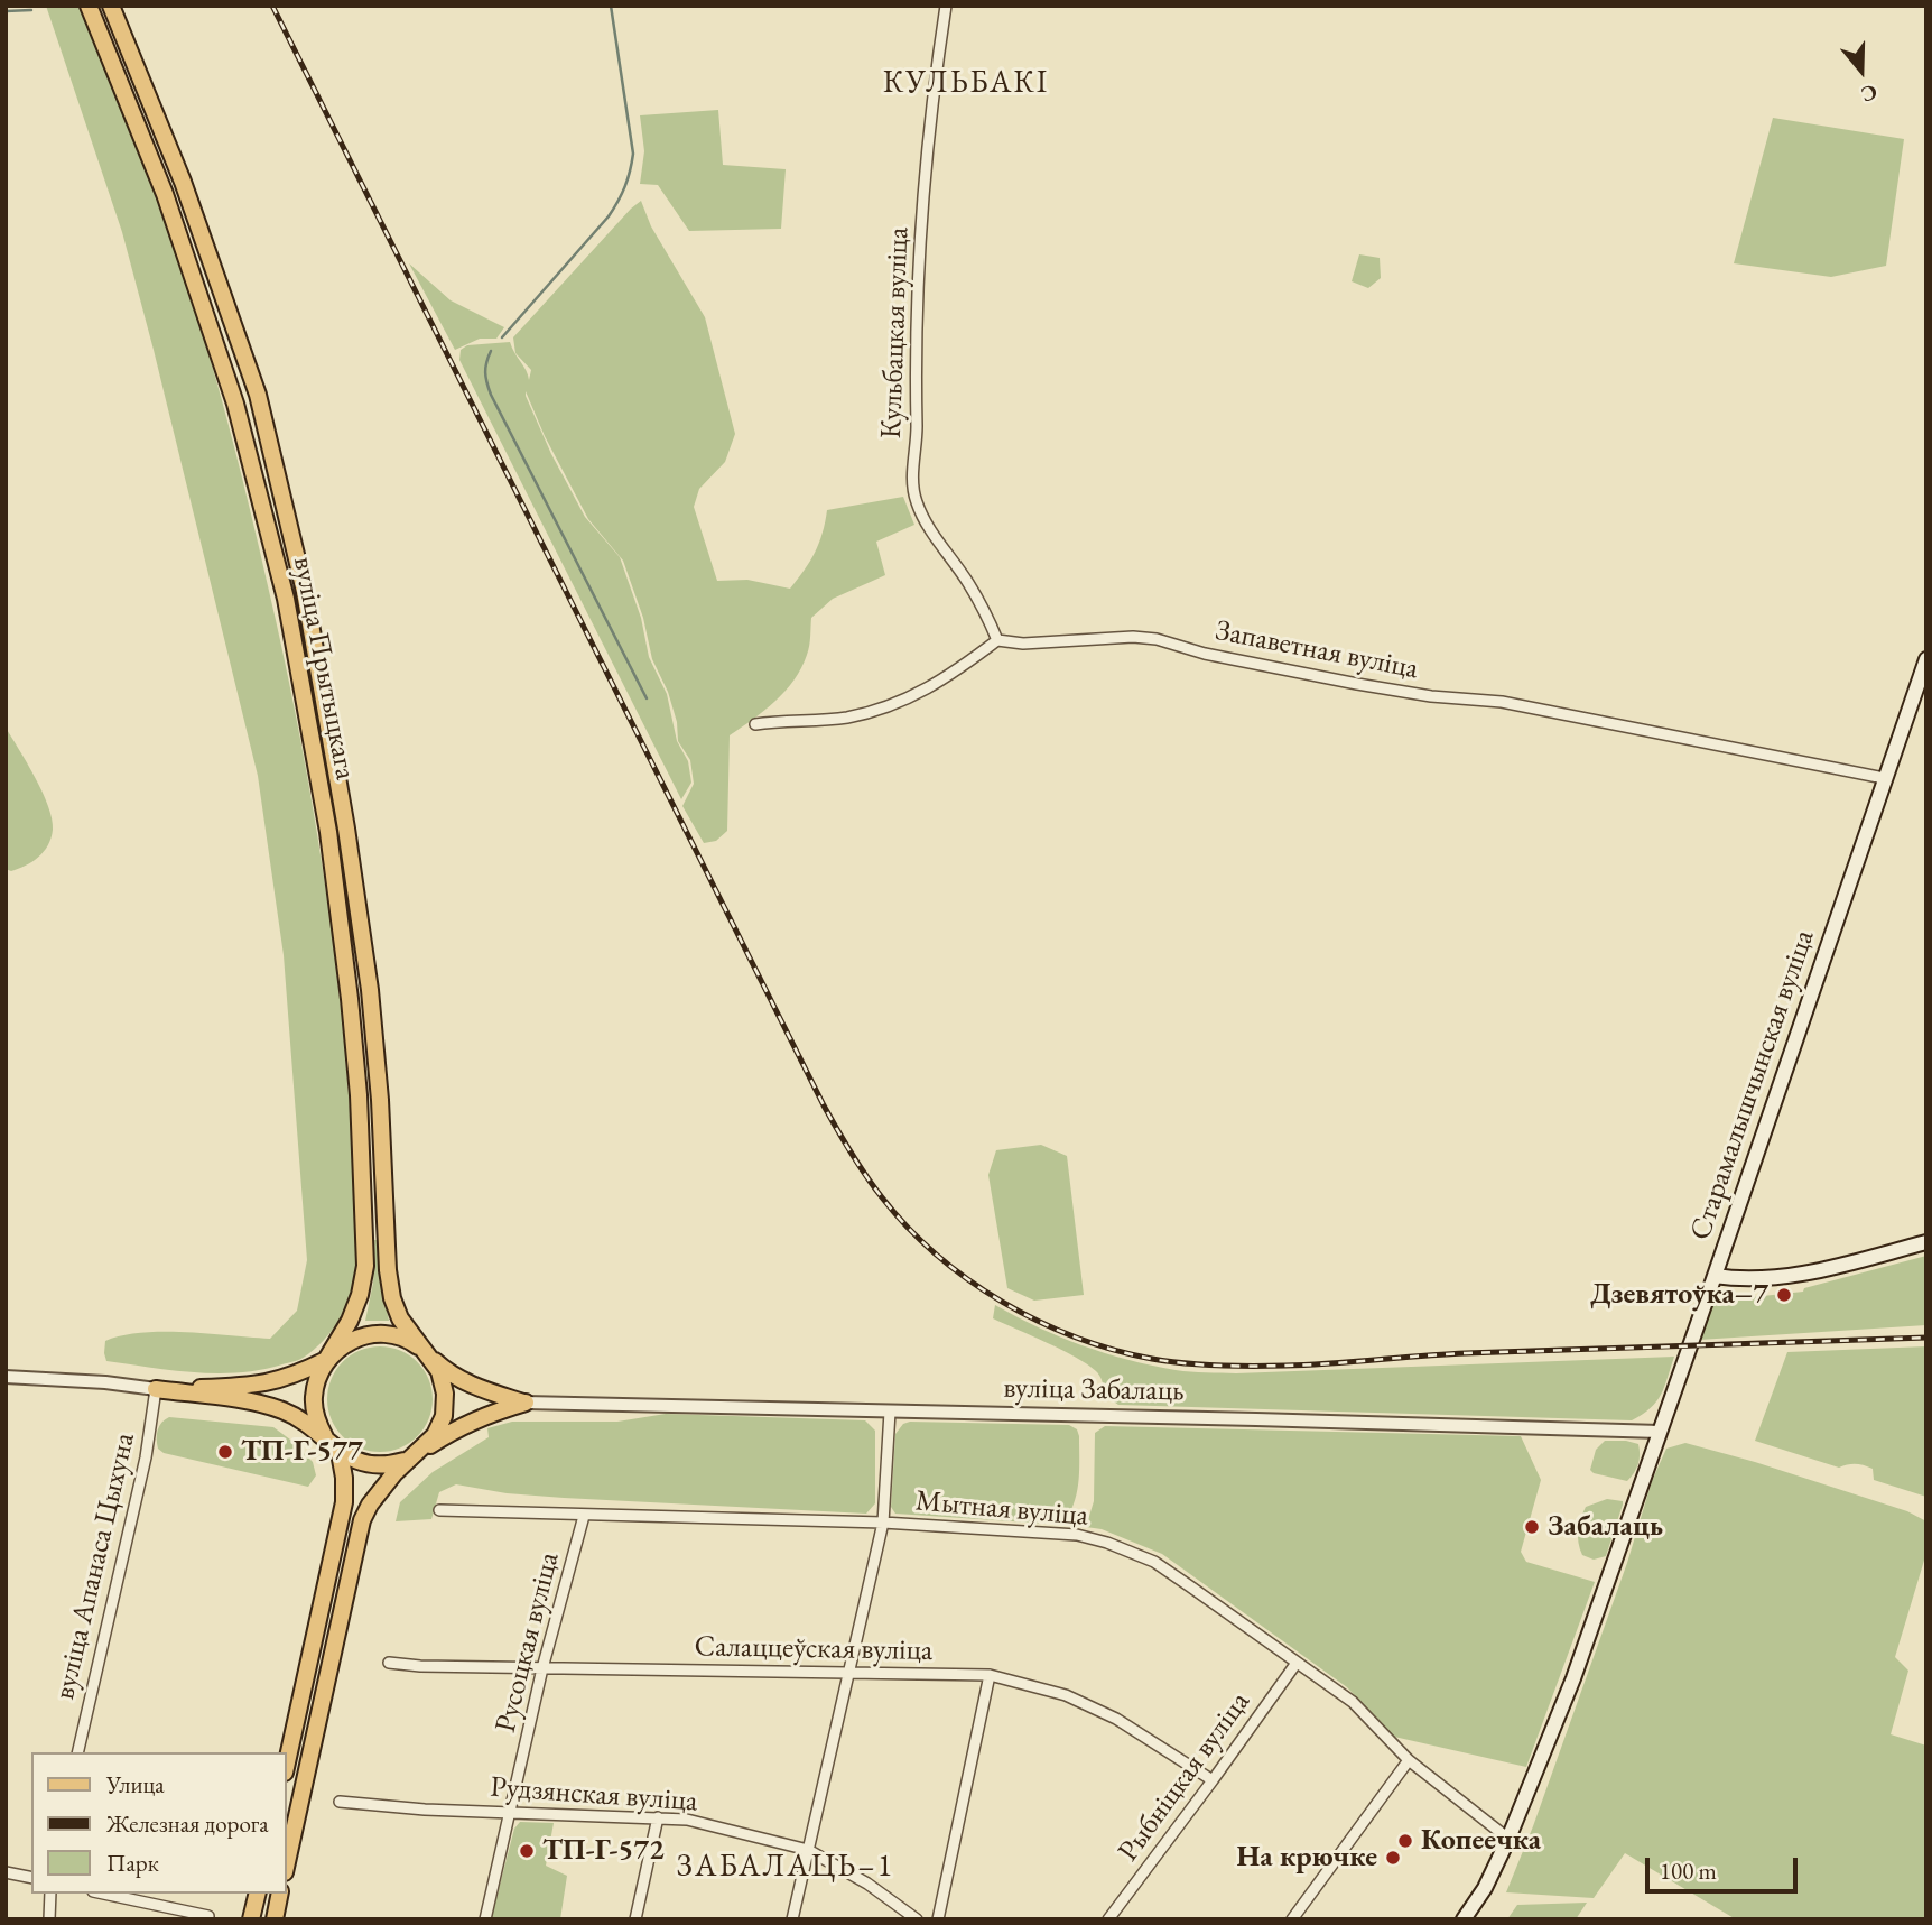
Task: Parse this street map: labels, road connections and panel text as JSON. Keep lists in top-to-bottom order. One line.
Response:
{"streets":{"main road":["вуліца Прытыцкага","Старамалышчынская вуліца"],"street":["Кульбацкая вуліца","Запаветная вуліца","вуліца Забалаць","Мытная вуліца","вуліца Апанаса Цыхуна","Русоцкая вуліца","Салаццеўская вуліца","Рыбніцкая вуліца","Рудзянская вуліца"]},"crossings":[["Кульбацкая вуліца","Запаветная вуліца"],["Запаветная вуліца","Старамалышчынская вуліца"],["Старамалышчынская вуліца","вуліца Забалаць"],["Старамалышчынская вуліца","Мытная вуліца"],["Мытная вуліца","Русоцкая вуліца"],["Мытная вуліца","Рыбніцкая вуліца"],["Русоцкая вуліца","Салаццеўская вуліца"],["Русоцкая вуліца","Рудзянская вуліца"],["Салаццеўская вуліца","Рыбніцкая вуліца"]],"districts":["КУЛЬБАКІ","ЗАБАЛАЦЬ–1"],"places":["Дзевятоўка–7","ТП-Г-577","Забалаць","Копеечка","ТП-Г-572","На крючке"],"legend":["Улица","Железная дорога","Парк"],"scale_bar":"100 m","north":"bottom"}
